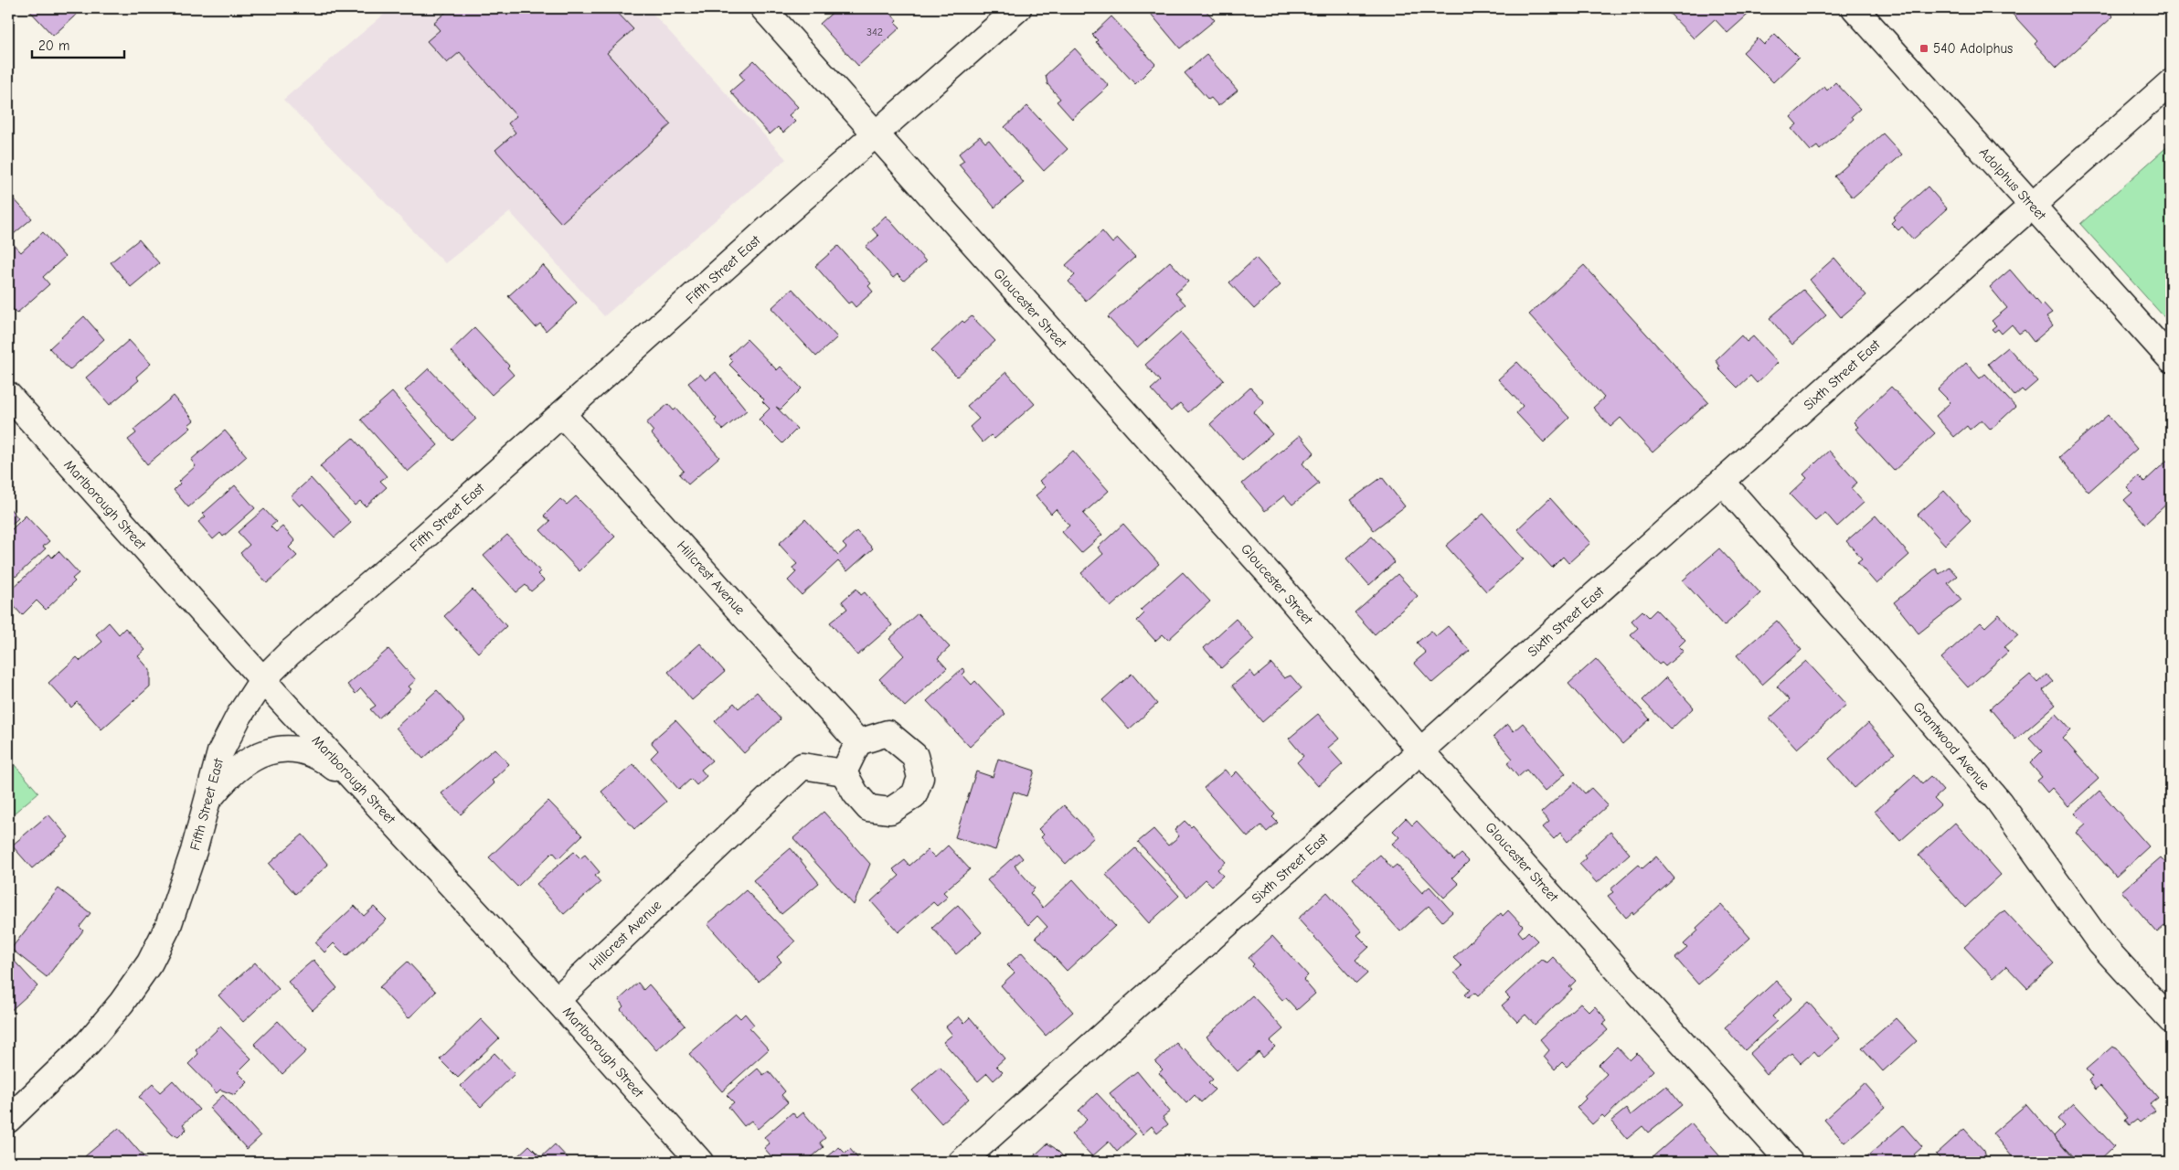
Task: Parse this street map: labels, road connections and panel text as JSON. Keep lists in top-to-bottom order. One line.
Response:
{"streets":{"street":["Adolphus Street","Fifth Street East","Gloucester Street","Sixth Street East","Marlborough Street","Hillcrest Avenue","Grantwood Avenue"]},"crossings":[["Adolphus Street","Sixth Street East"],["Fifth Street East","Gloucester Street"],["Fifth Street East","Marlborough Street"],["Fifth Street East","Hillcrest Avenue"],["Gloucester Street","Sixth Street East"],["Sixth Street East","Grantwood Avenue"],["Marlborough Street","Hillcrest Avenue"]],"places":{"transit":["540 Adolphus"]},"house_numbers":["342"],"scale_bar":"20 m"}
